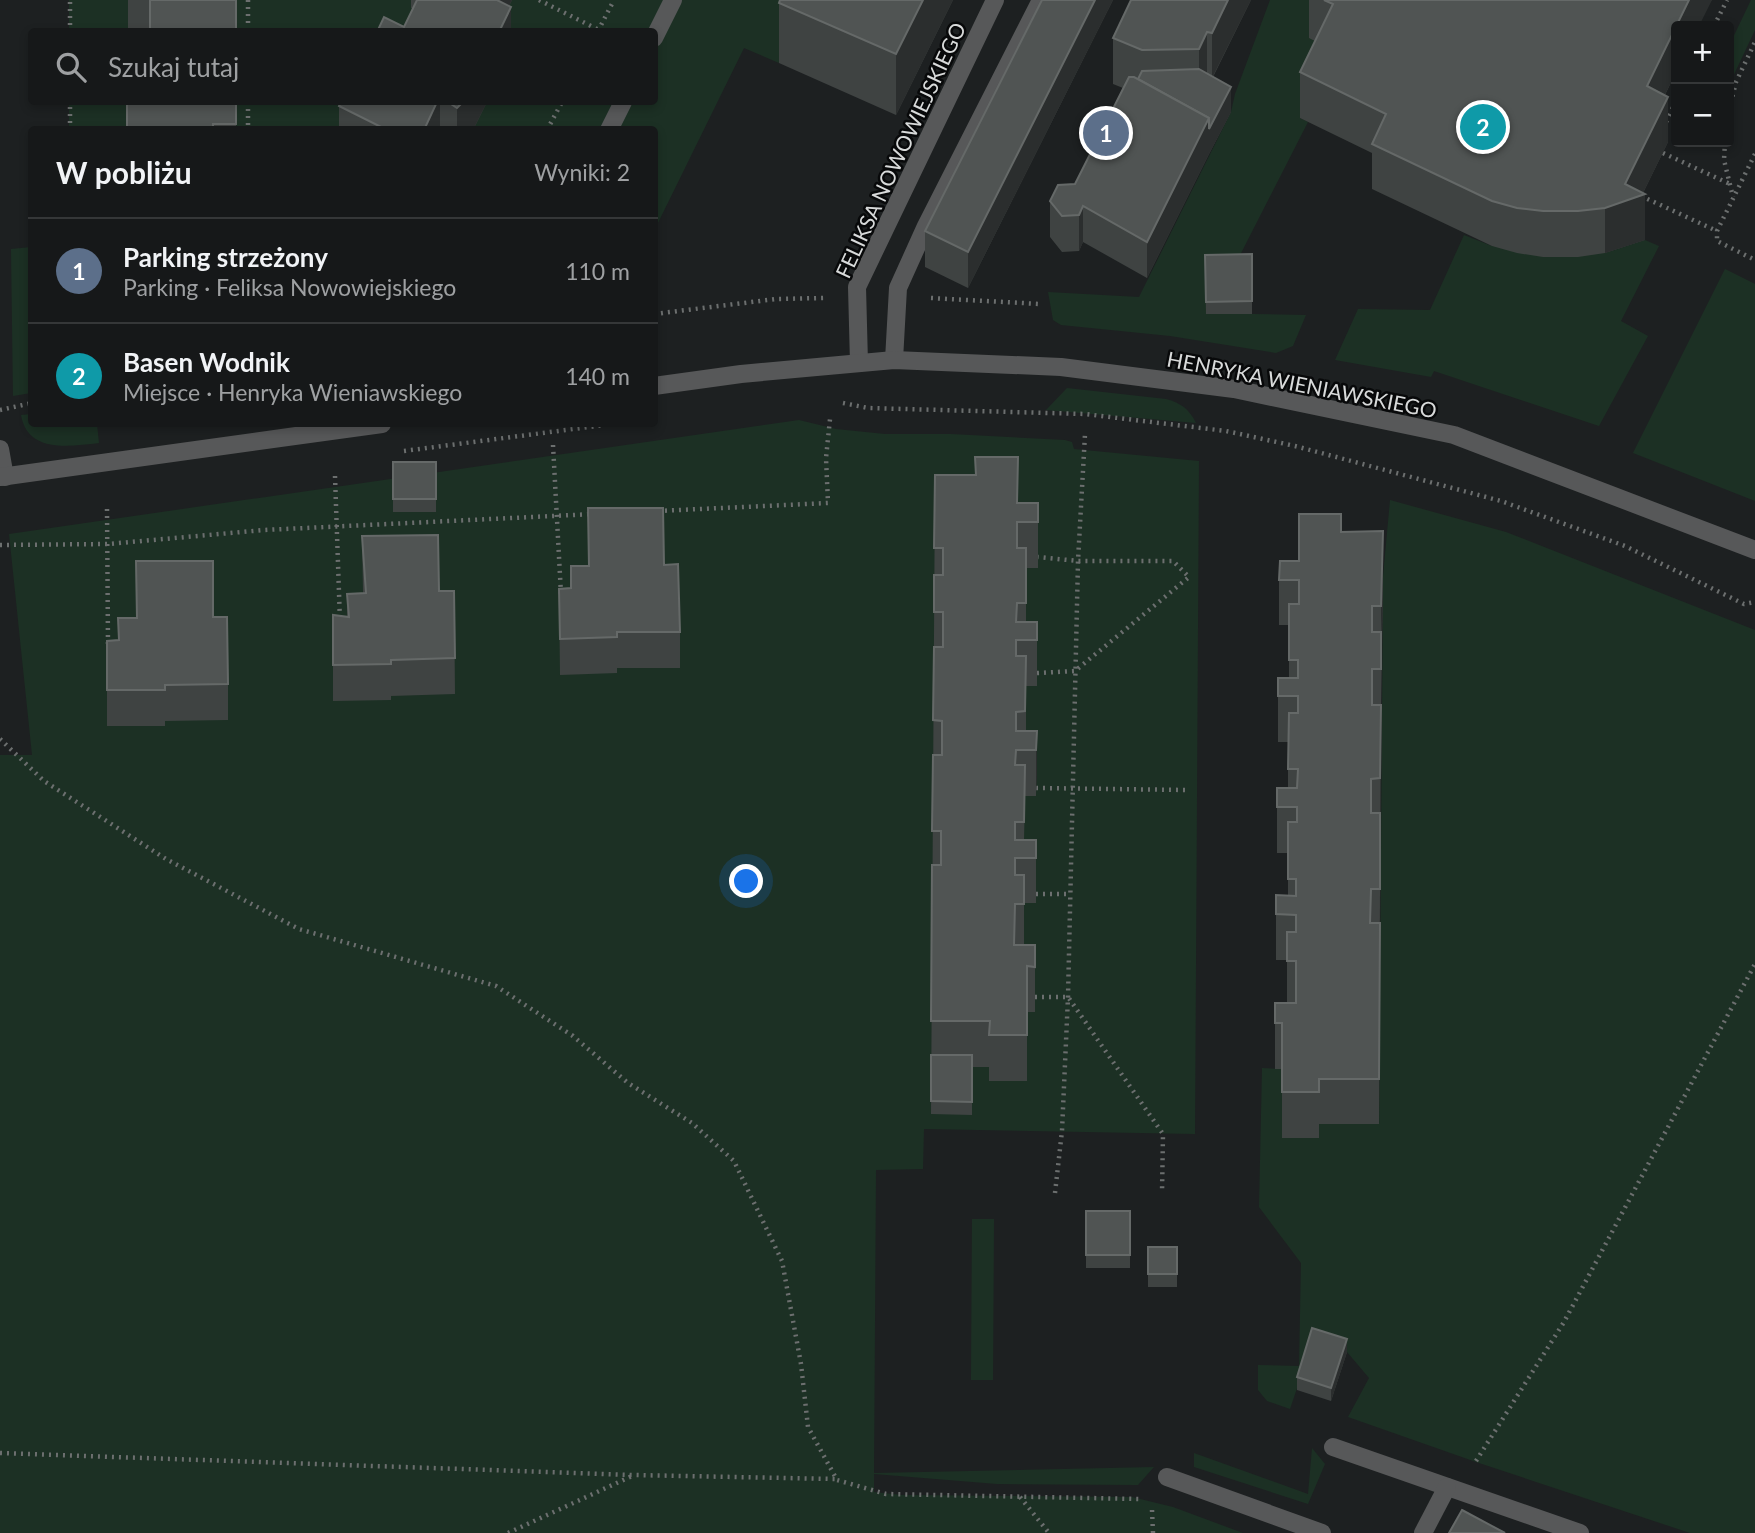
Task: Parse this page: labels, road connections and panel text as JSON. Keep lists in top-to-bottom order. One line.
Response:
{"streets":{"street":["FELIKSA NOWOWIEJSKIEGO","HENRYKA WIENIAWSKIEGO"]},"crossings":[["FELIKSA NOWOWIEJSKIEGO","HENRYKA WIENIAWSKIEGO"]],"page":{"map_buttons":["+","−"],"search":"Szukaj tutaj","pins":["2","1"],"heading":["W pobliżu","Wyniki: 2"],"list":[{"mark":"1","name":"Parking strzeżony","note":"Parking · Feliksa Nowowiejskiego","value":"110 m"},{"mark":"2","name":"Basen Wodnik","note":"Miejsce · Henryka Wieniawskiego","value":"140 m"}]}}
